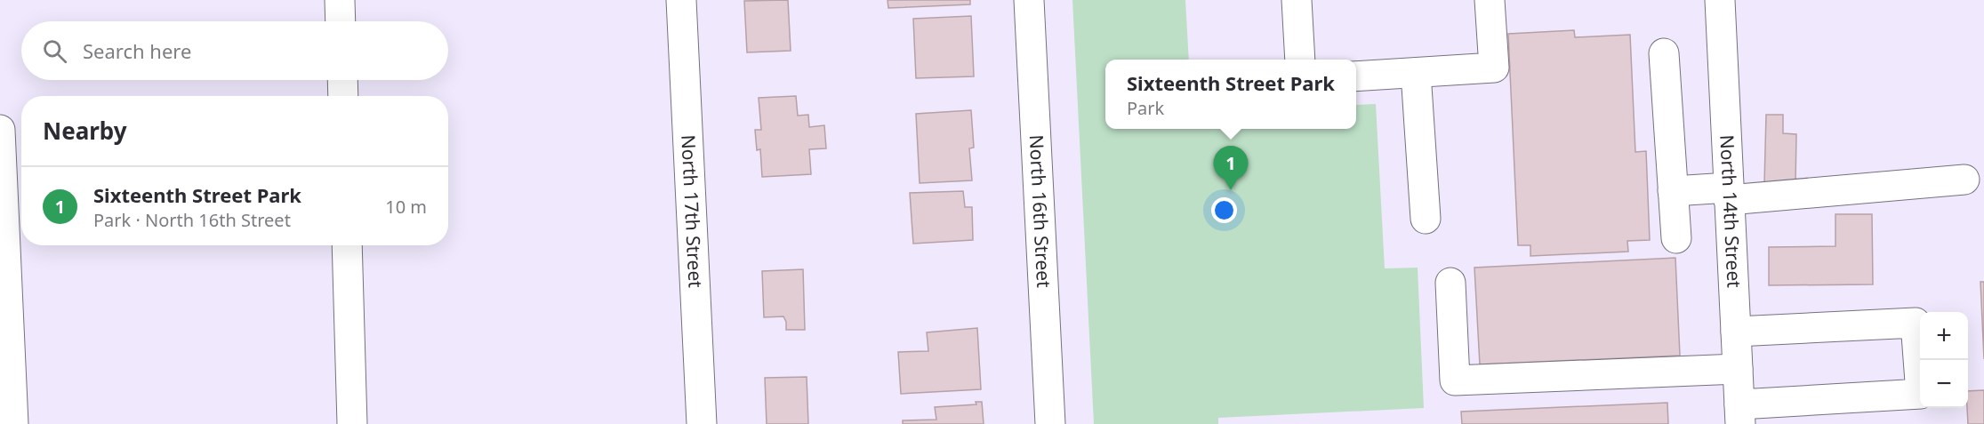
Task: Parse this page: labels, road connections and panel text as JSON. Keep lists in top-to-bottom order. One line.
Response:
{"streets":{"street":["North 17th Street","North 16th Street","North 14th Street"]},"page":{"search":"Search here","popup":["Sixteenth Street Park","Park"],"heading":"Nearby","pins":"1","list":[{"mark":"1","name":"Sixteenth Street Park","note":"Park · North 16th Street","value":"10 m"}],"map_buttons":["+","−"]}}
